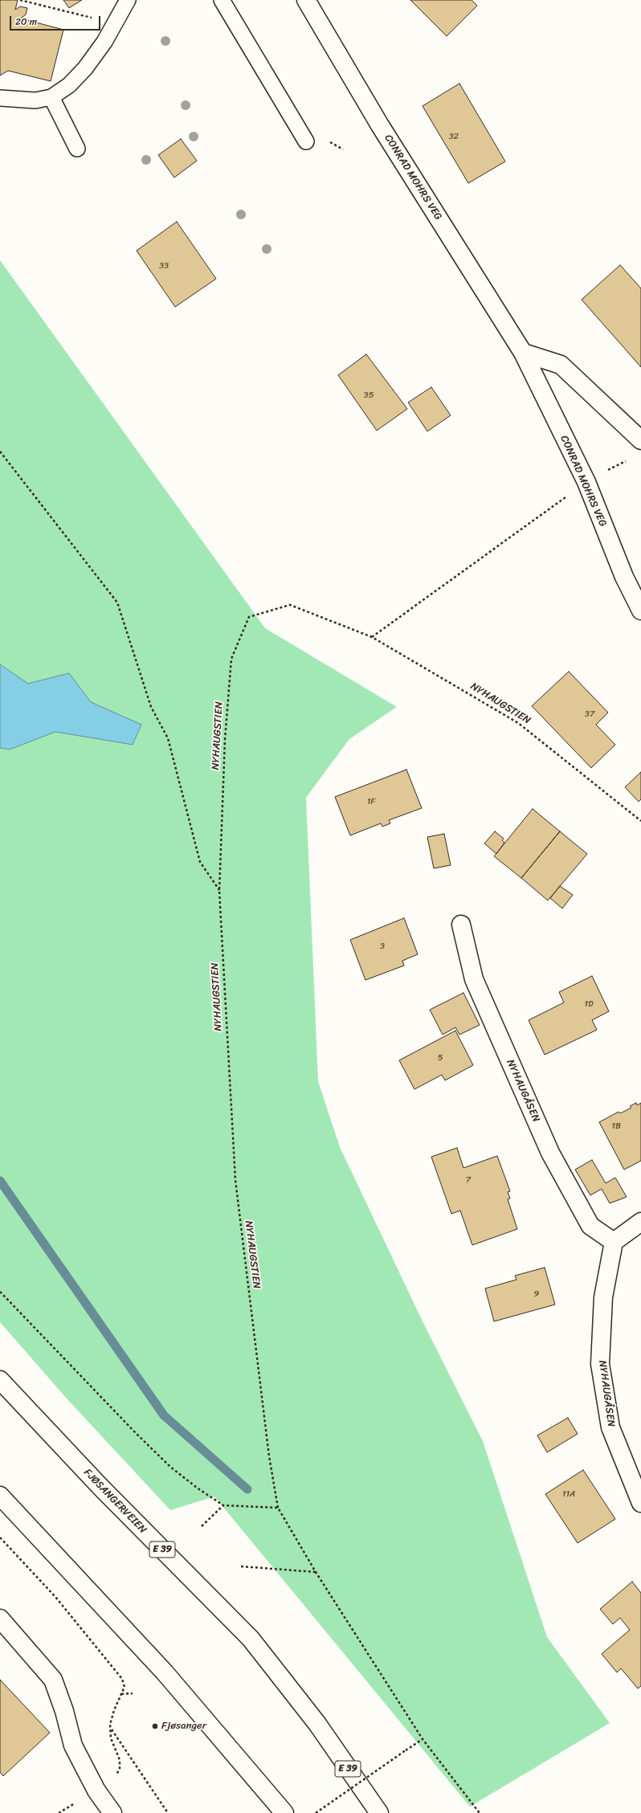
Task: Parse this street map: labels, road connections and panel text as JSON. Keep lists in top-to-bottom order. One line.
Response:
{"streets":{"main road":["CONRAD MOHRS VEG","NYHAUGÅSEN","FJØSANGERVEIEN","E 39"],"path":["NYHAUGSTIEN"]},"places":["Fjøsanger"],"house_numbers":["32","33","35","37","1F","3","1D","5","1B","7","9","11A"],"scale_bar":"20 m"}
